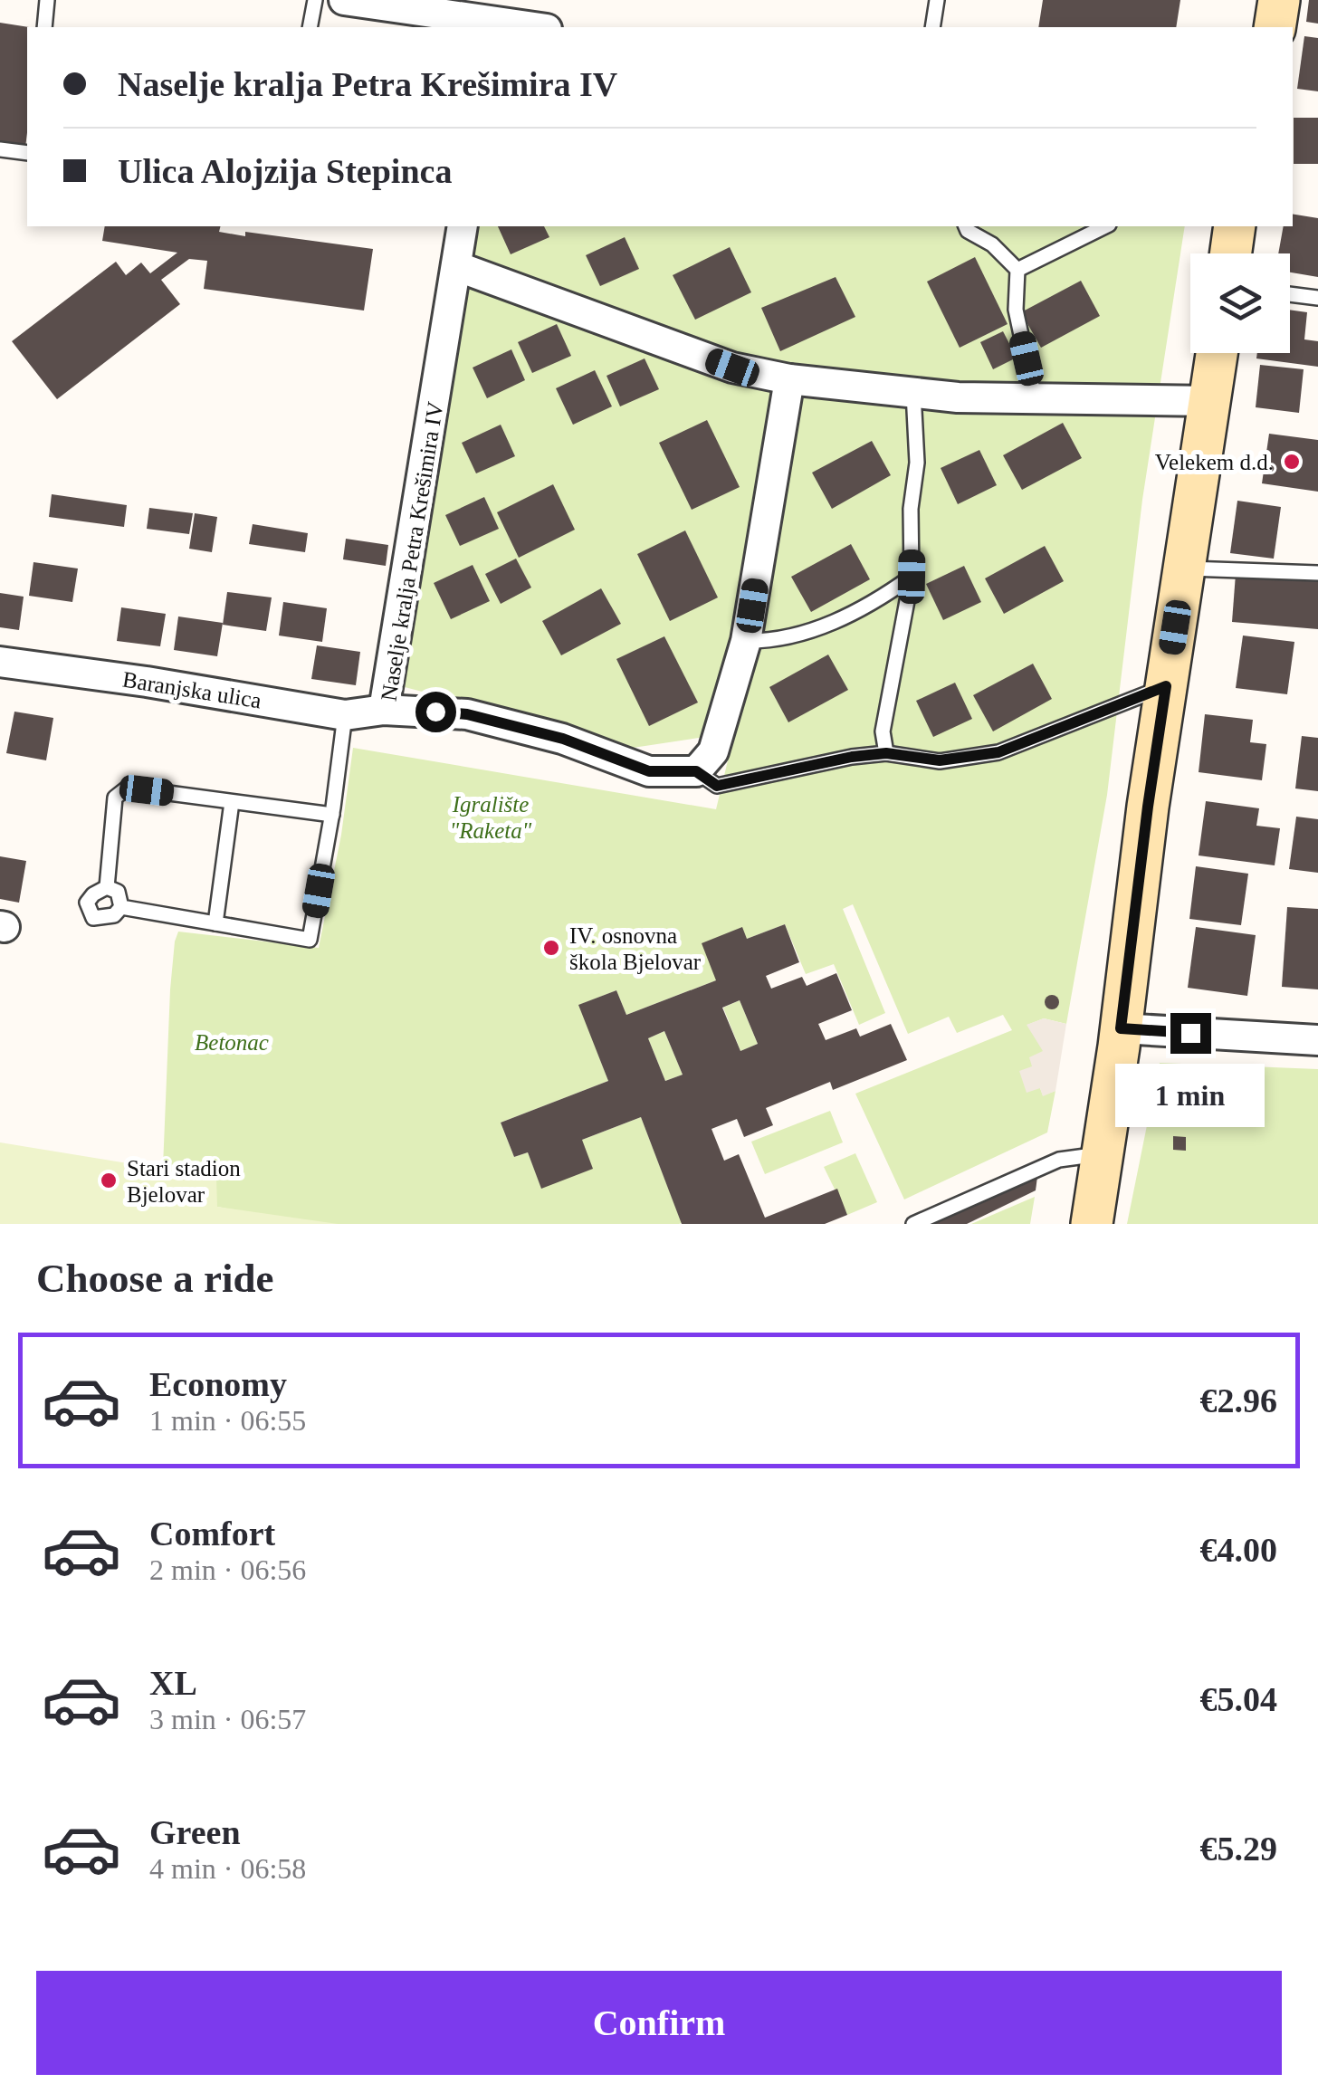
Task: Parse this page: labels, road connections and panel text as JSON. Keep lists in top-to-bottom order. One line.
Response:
{"streets":{"street":["Naselje kralja Petra Krešimira IV","Baranjska ulica"]},"crossings":[["Naselje kralja Petra Krešimira IV","Baranjska ulica"]],"parks":["Igralište \"Raketa\"","Betonac"],"places":["Velekem d.d.","IV. osnovna škola Bjelovar","Stari stadion Bjelovar"],"page":{"banner":["Naselje kralja Petra Krešimira IV","Ulica Alojzija Stepinca"],"bubble":"1 min","heading":"Choose a ride","list":[{"name":"Economy","note":"1 min · 06:55","value":"€2.96"},{"name":"Comfort","note":"2 min · 06:56","value":"€4.00"},{"name":"XL","note":"3 min · 06:57","value":"€5.04"},{"name":"Green","note":"4 min · 06:58","value":"€5.29"}],"buttons":"Confirm"}}
